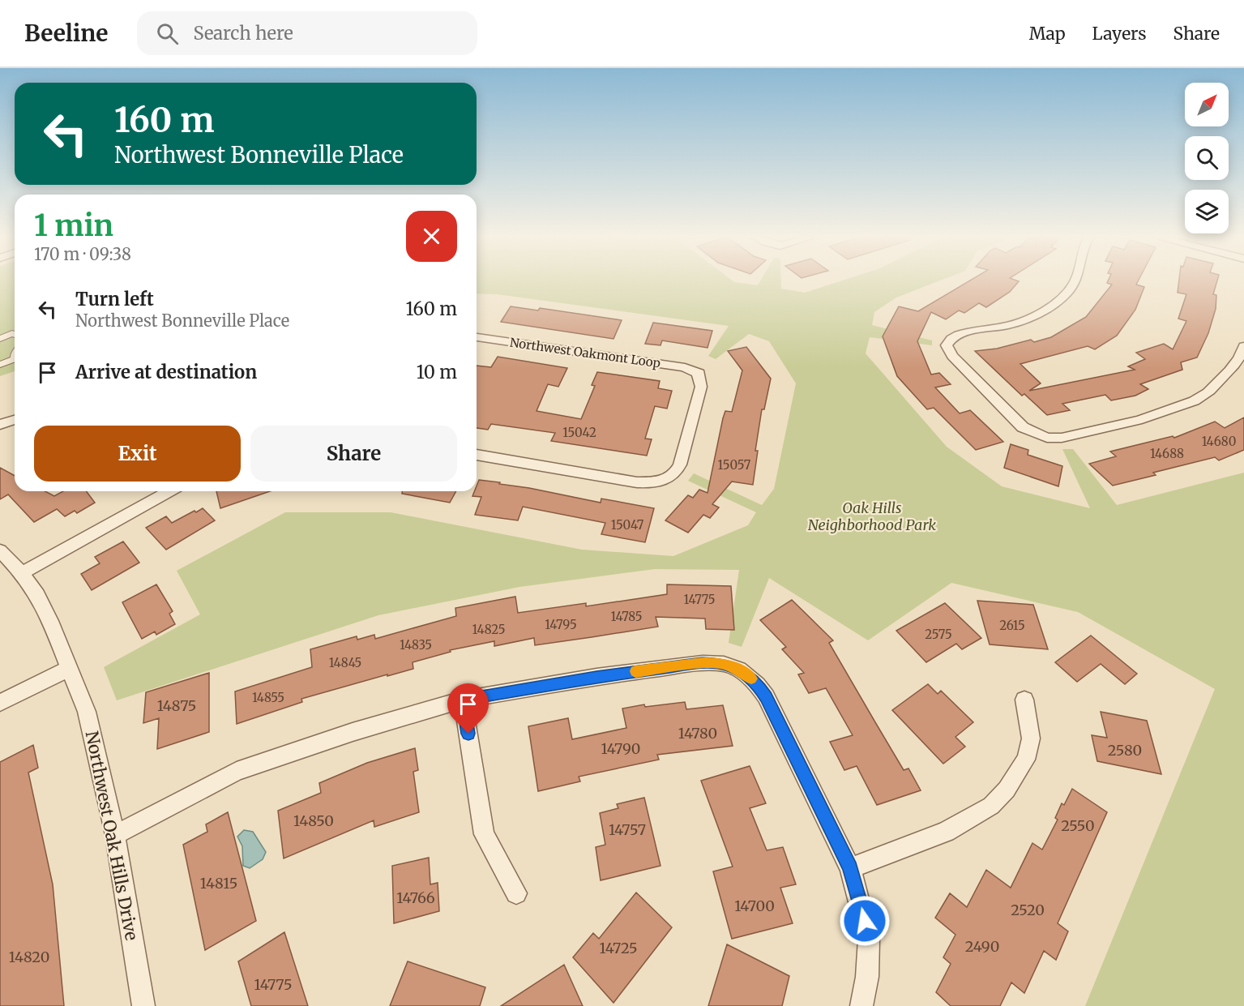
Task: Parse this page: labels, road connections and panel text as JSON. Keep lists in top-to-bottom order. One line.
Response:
{"streets":{"street":["Northwest Oakmont Loop","Northwest Oak Hills Drive"]},"parks":["Oak Hills Neighborhood Park"],"house_numbers":["15042","14680","14688","15057","15047","14775","14785","14795","2615","14825","2575","14835","14845","14855","14875","14780","14790","2580","14850","2550","14757","14815","14766","14700","2520","2490","14725","14820","14775"],"north":"top right","page":{"header":"Beeline","search":"Search here","nav":["Map","Layers","Share"],"turn":["160 m","Northwest Bonneville Place"],"heading":["1 min","170 m · 09:38"],"list":[{"name":"Turn left","note":"Northwest Bonneville Place","value":"160 m"},{"name":"Arrive at destination","value":"10 m"}],"buttons":["Exit","Share"]}}
